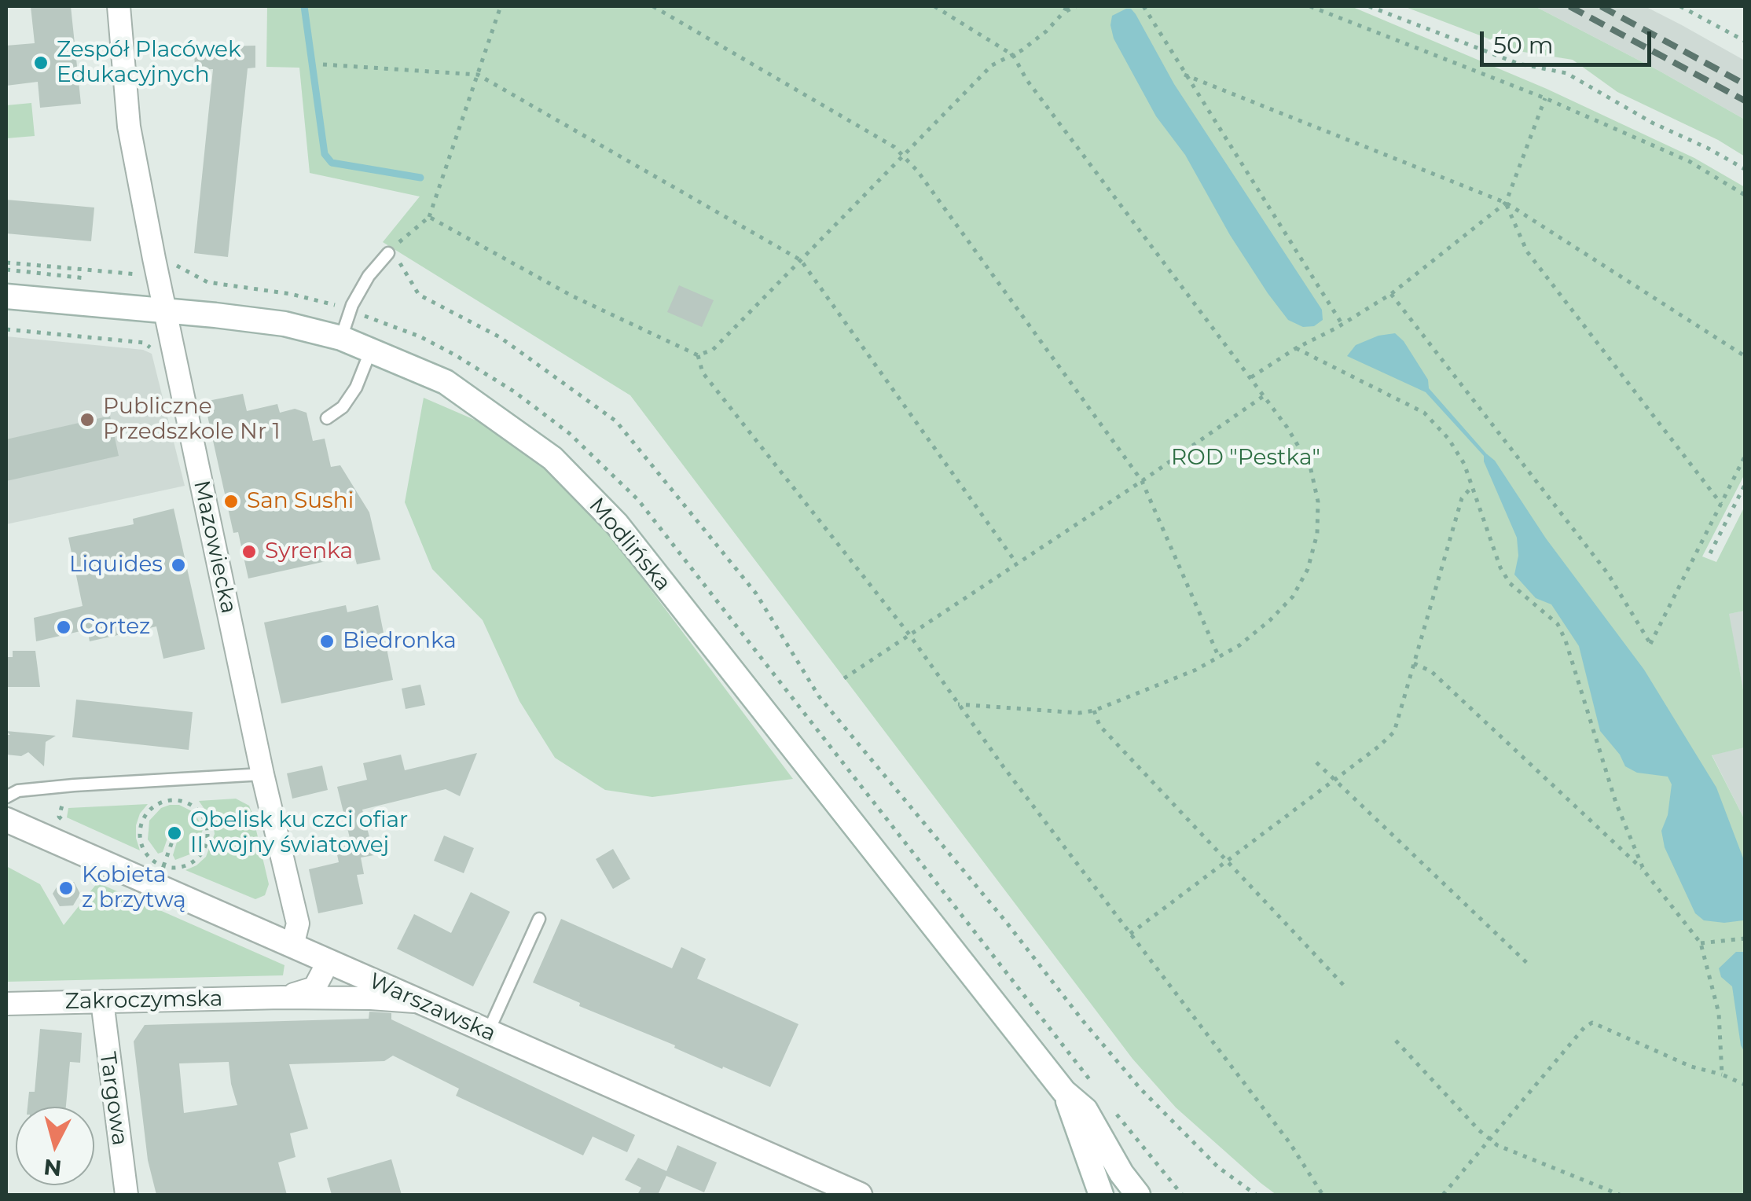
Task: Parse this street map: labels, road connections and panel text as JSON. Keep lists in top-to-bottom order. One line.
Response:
{"streets":{"main road":["Modlińska","Warszawska"],"street":["Mazowiecka","Zakroczymska","Targowa"]},"crossings":[["Modlińska","Mazowiecka"],["Mazowiecka","Warszawska"],["Zakroczymska","Warszawska"],["Zakroczymska","Targowa"]],"parks":["ROD \"Pestka\""],"places":["Zespół Placówek Edukacyjnych","Publiczne Przedszkole Nr 1","San Sushi","Syrenka","Liquides","Cortez","Biedronka","Obelisk ku czci ofiar II wojny światowej","Kobieta z brzytwą"],"scale_bar":"50 m","north":"bottom"}
